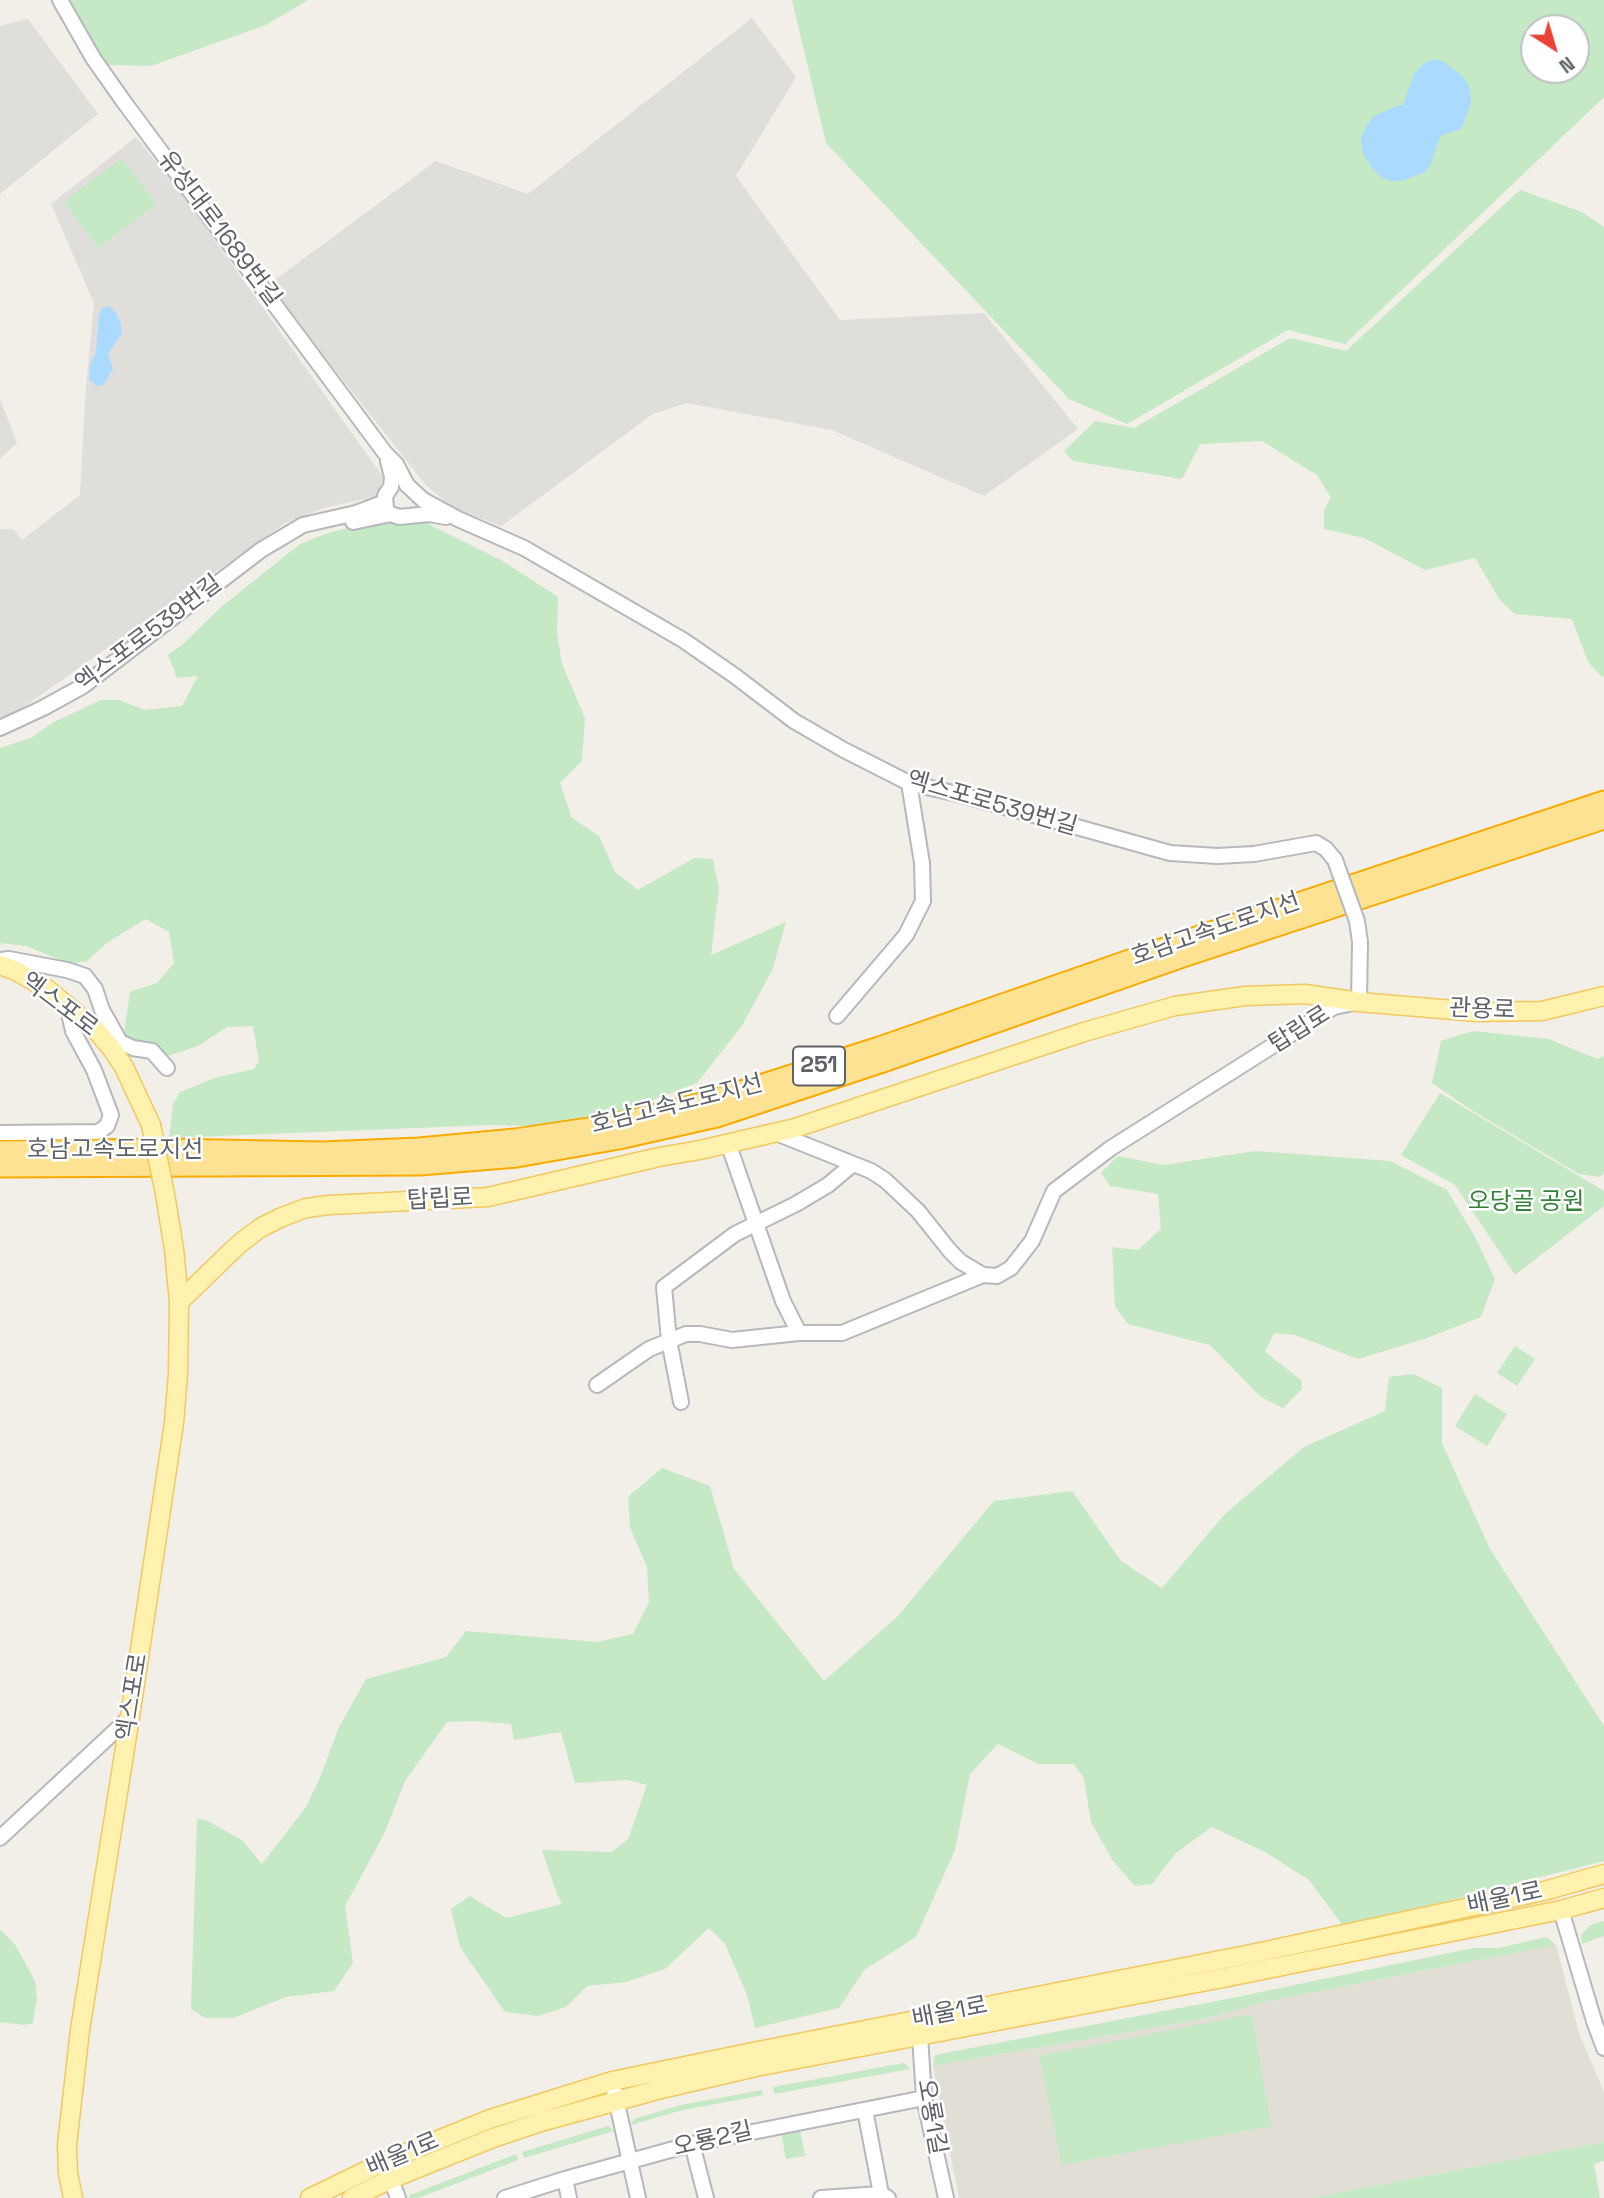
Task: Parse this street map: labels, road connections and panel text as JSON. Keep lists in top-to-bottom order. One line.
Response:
{"streets":{"highway":["호남고속도로지선","251"],"main road":["엑스포로","관용로","탑립로","배울1로"],"street":["유성대로1689번길","엑스포로539번길","오룡1길","오룡2길"]},"crossings":[["유성대로1689번길","엑스포로539번길"],["엑스포로539번길","관용로"],["엑스포로539번길","탑립로"],["엑스포로","탑립로"],["관용로","탑립로"],["배울1로","오룡1길"],["오룡1길","오룡2길"]],"parks":["오당골 공원"],"north":"bottom right"}
